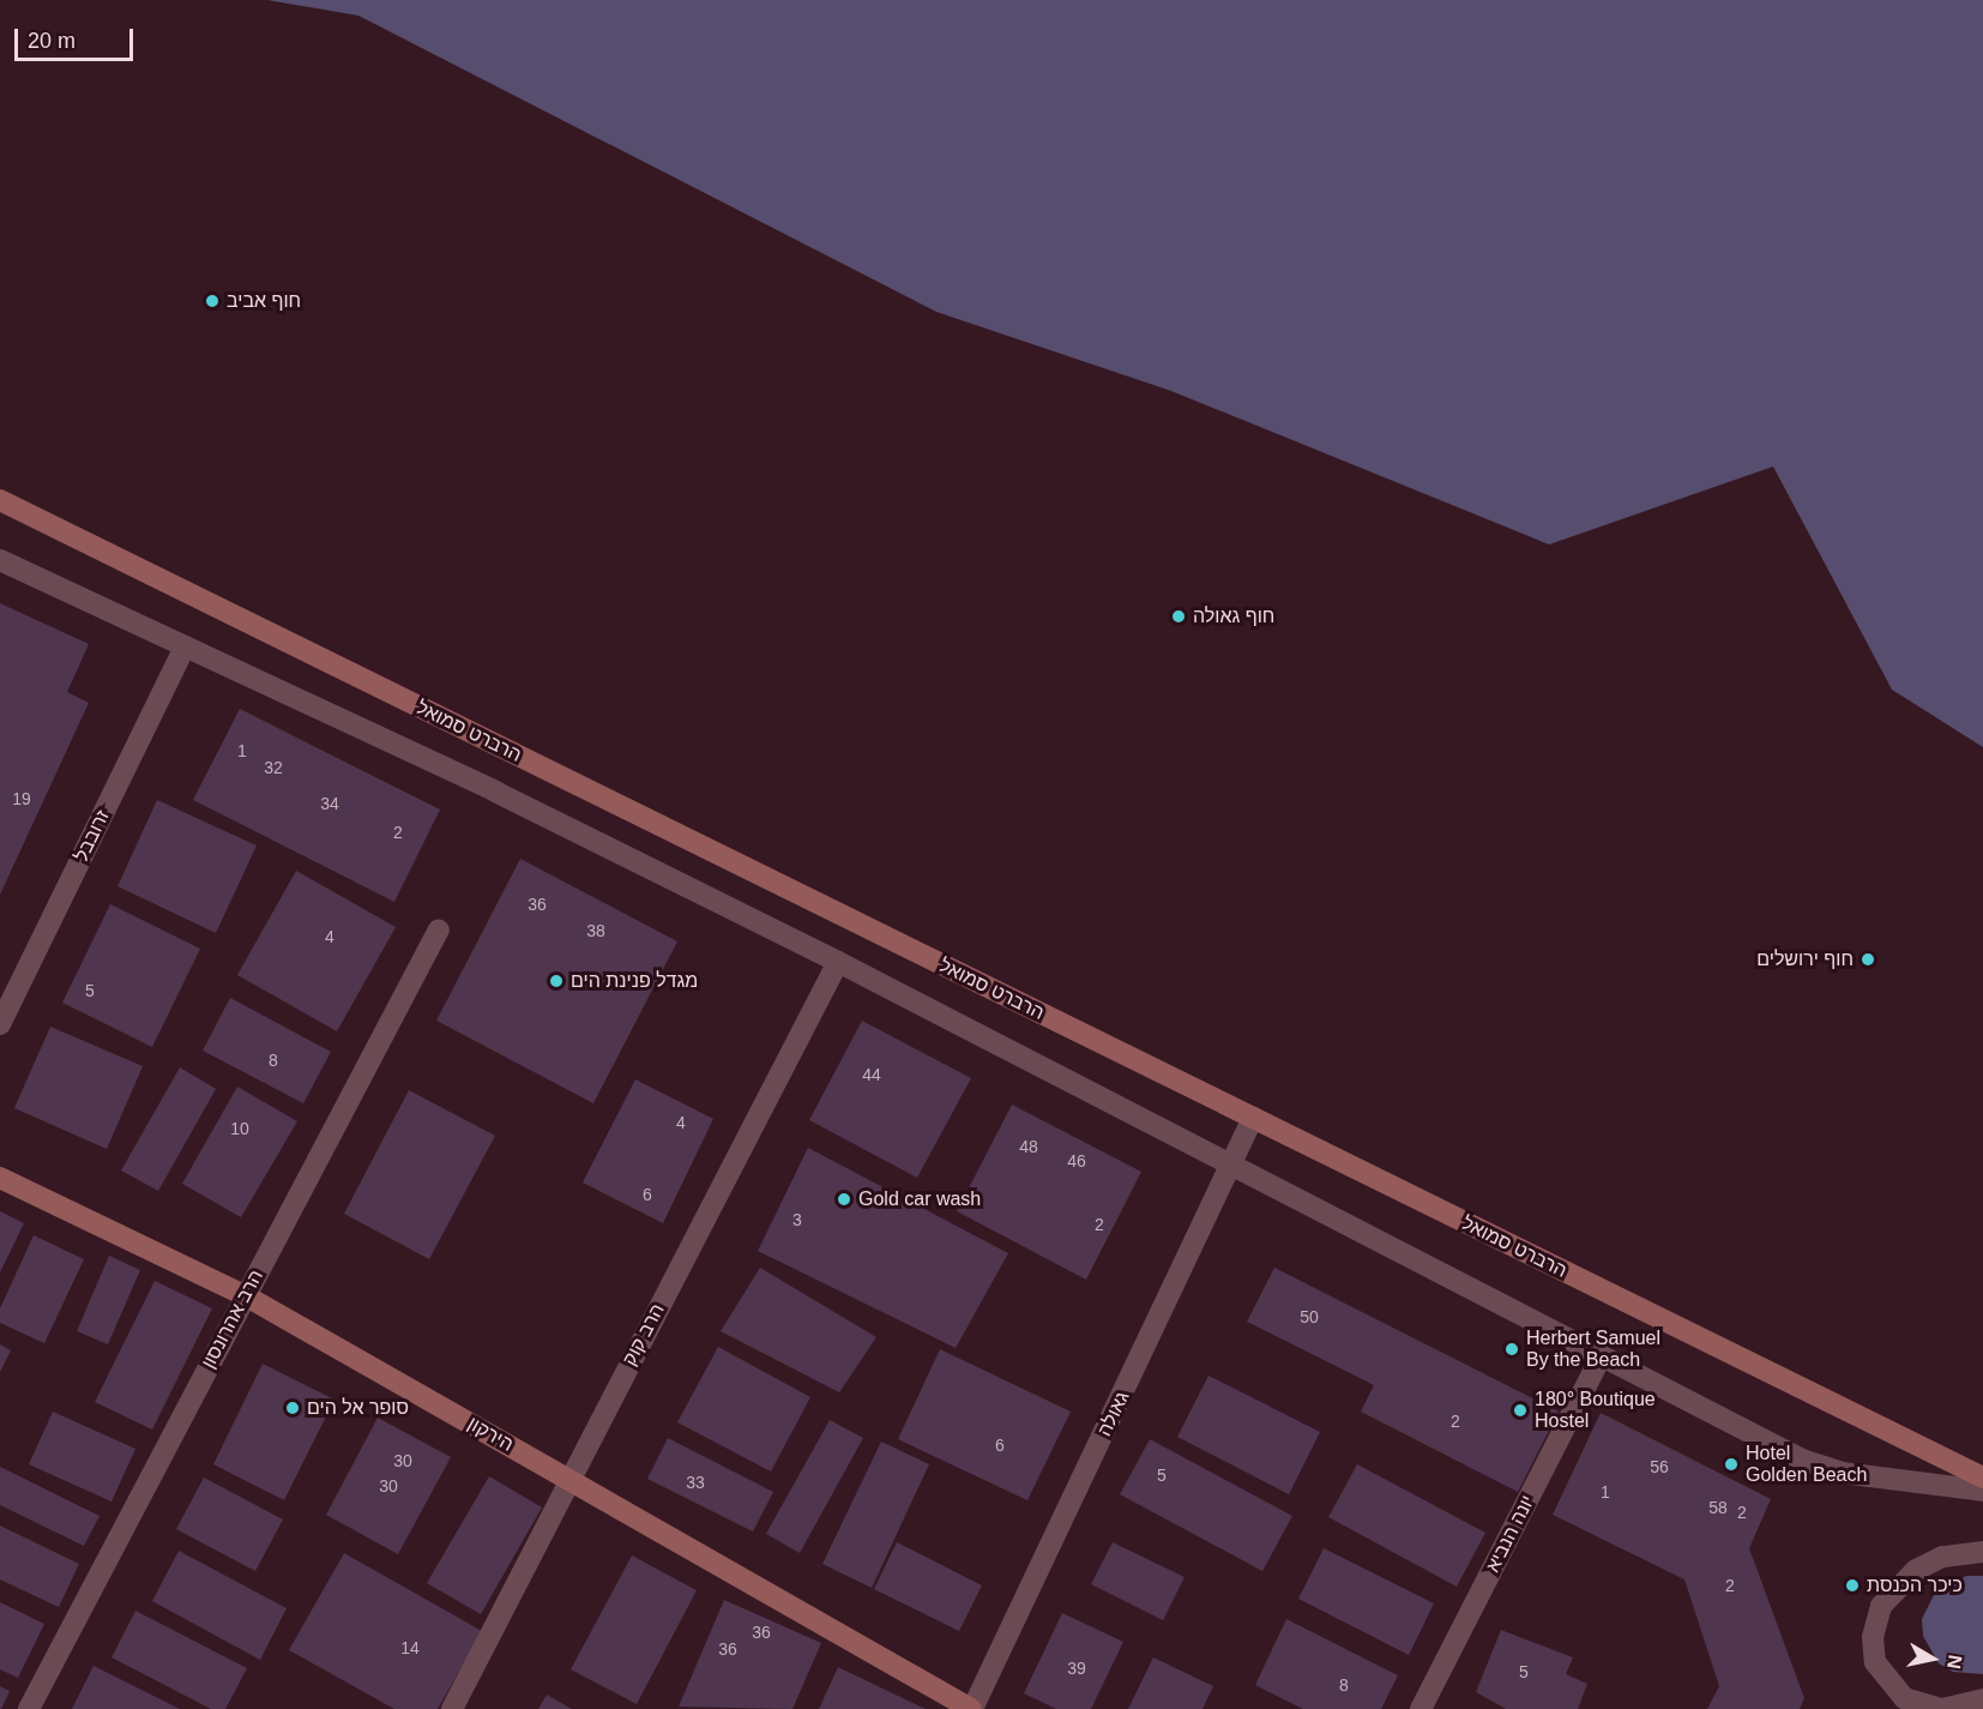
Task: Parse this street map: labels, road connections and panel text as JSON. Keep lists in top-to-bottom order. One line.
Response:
{"streets":{"main road":["הרברט סמואל","הירקון"],"street":["זרובבל","הרב אהרונסון","הרב קוק","גאולה","יונה הנביא"]},"crossings":[["הרברט סמואל","גאולה"],["הרב אהרונסון","הירקון"],["הרב קוק","הירקון"],["גאולה","הירקון"]],"places":["חוף אביב","חוף גאולה","חוף ירושלים","מגדל פנינת הים","Gold car wash","Herbert Samuel By the Beach","סופר אל הים","180° Boutique Hostel","Hotel Golden Beach","כיכר הכנסת"],"house_numbers":["1","32","19","34","2","36","38","4","5","8","44","4","10","48","46","6","3","2","50","2","6","30","56","5","33","30","1","58","2","2","36","14","36","39","5","8"],"scale_bar":"20 m","north":"right"}
